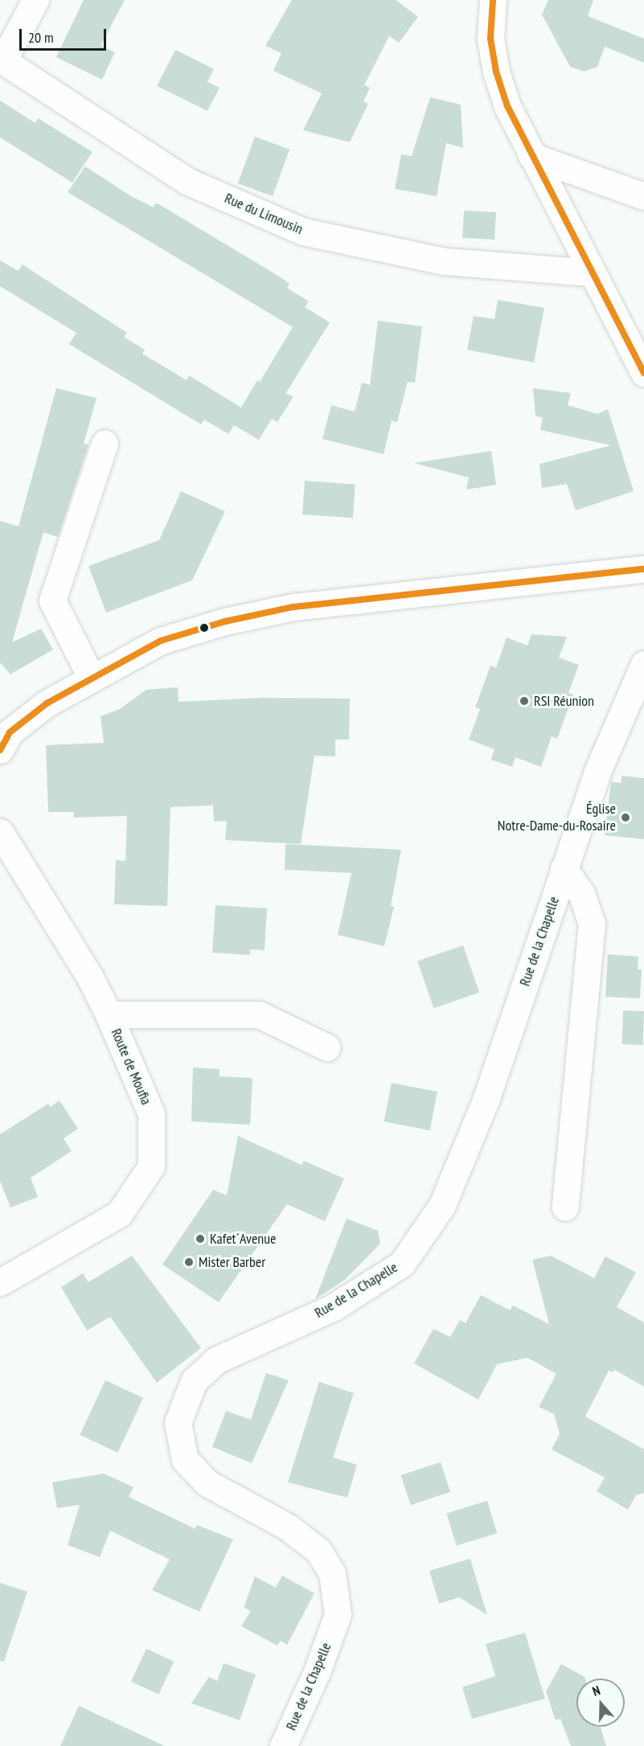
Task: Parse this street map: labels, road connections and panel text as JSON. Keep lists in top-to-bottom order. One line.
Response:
{"streets":{"street":["Rue du Limousin","Rue de la Chapelle","Route de Moufia"]},"places":["RSI Réunion","Église Notre-Dame-du-Rosaire","Kafet´Avenue","Mister Barber"],"scale_bar":"20 m","north":"top"}
